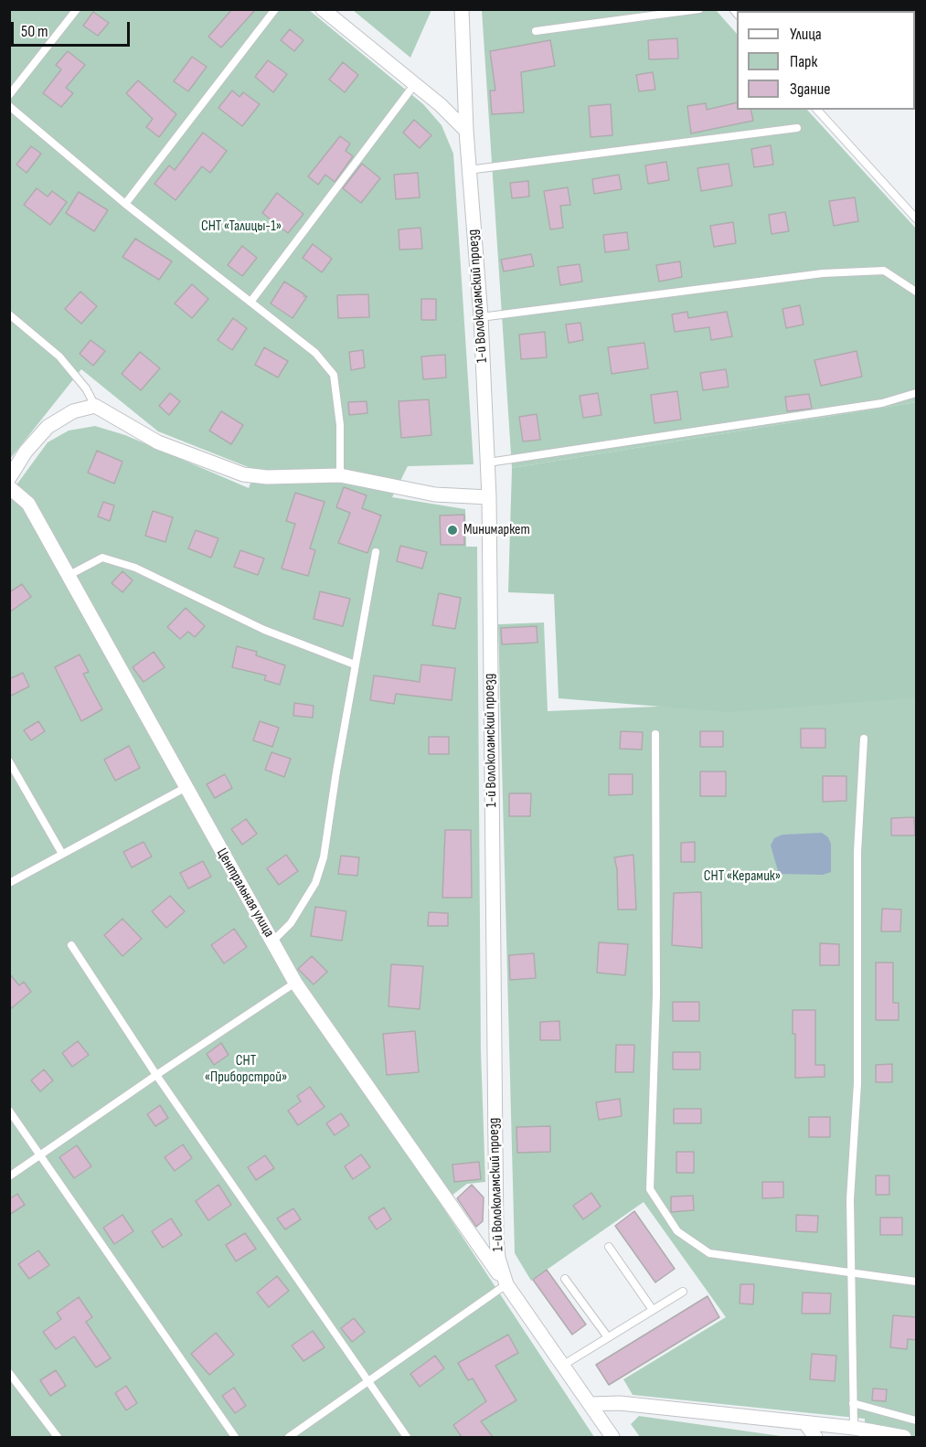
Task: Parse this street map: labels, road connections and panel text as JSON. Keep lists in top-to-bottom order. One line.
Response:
{"streets":{"street":["1-й Волоколамский проезд","Центральная улица"]},"crossings":[["1-й Волоколамский проезд","Центральная улица"]],"parks":["СНТ «Талицы-1»","СНТ «Керамик»","СНТ «Приборстрой»"],"places":["Минимаркет"],"legend":["Улица","Парк","Здание"],"scale_bar":"50 m"}
